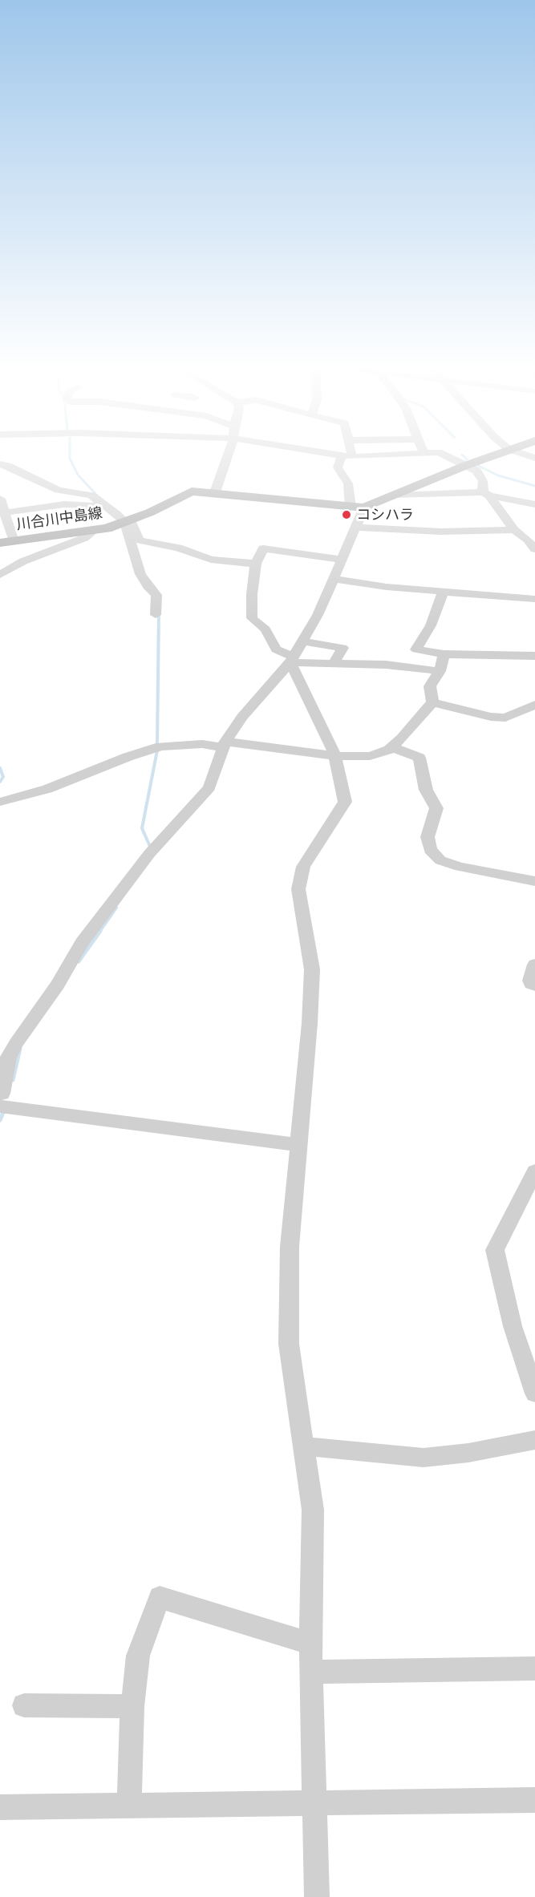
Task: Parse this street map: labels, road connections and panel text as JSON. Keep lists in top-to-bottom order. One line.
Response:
{"streets":{"main road":["川合川中島線"]},"places":["コシハラ"]}
